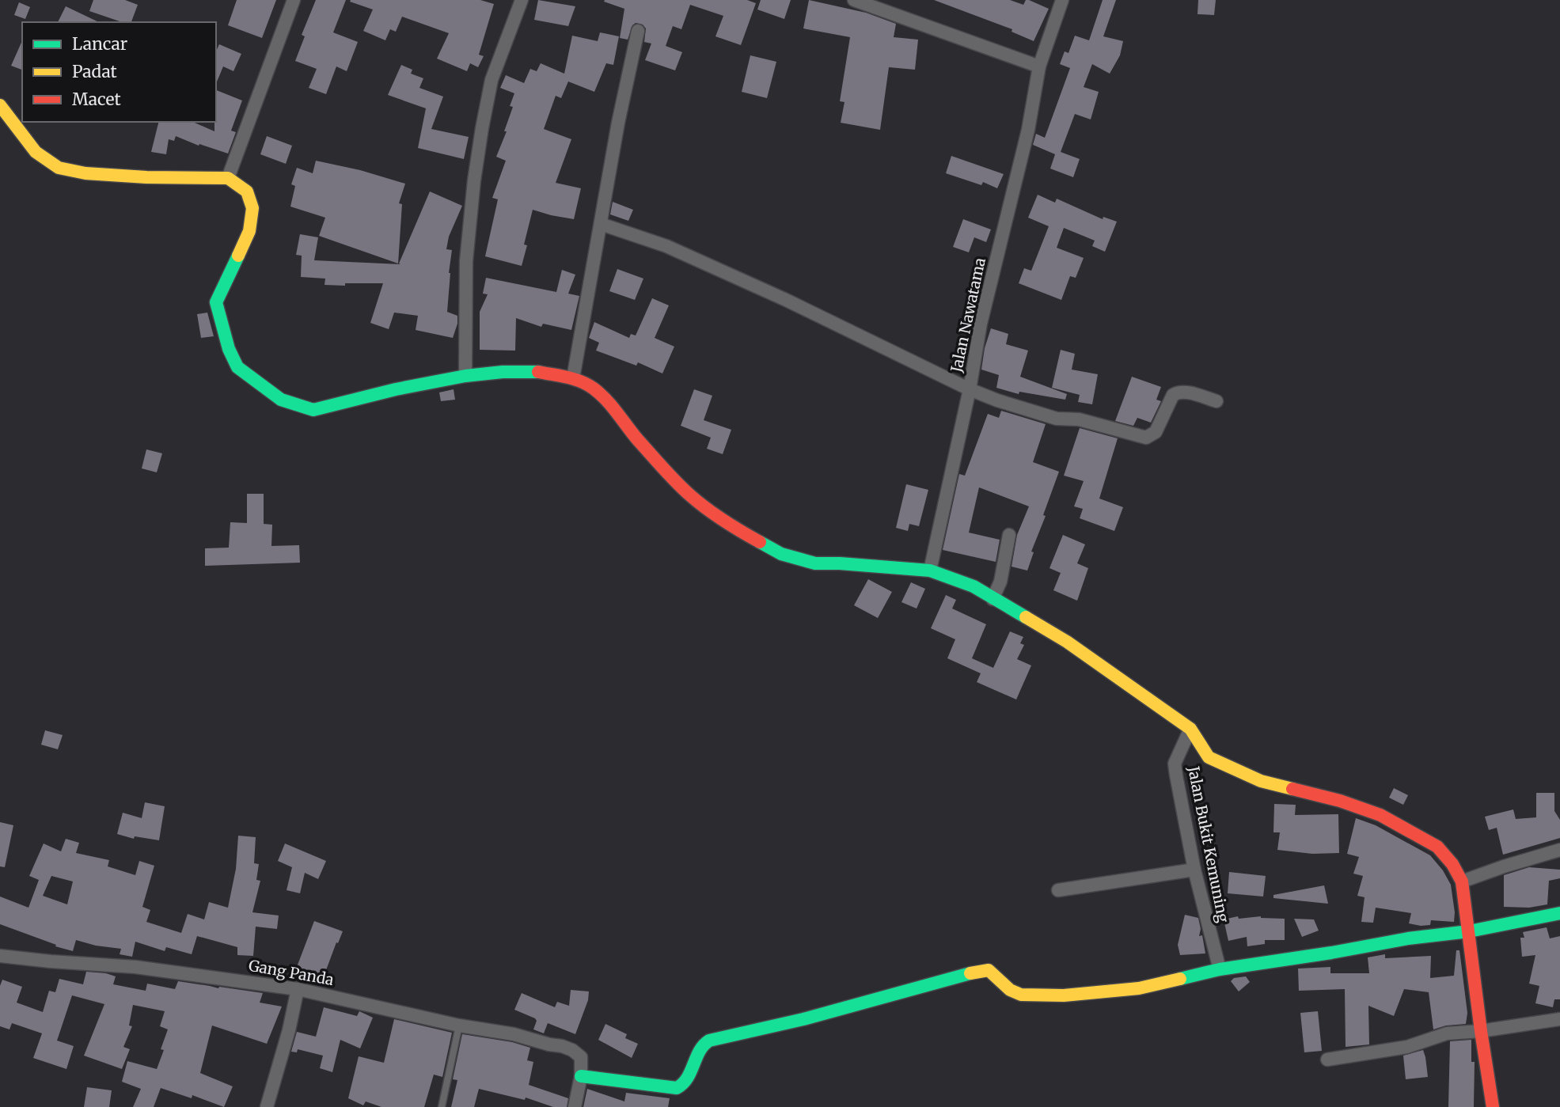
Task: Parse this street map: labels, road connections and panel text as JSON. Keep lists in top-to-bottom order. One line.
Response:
{"streets":{"street":["Jalan Nawatama","Jalan Bukit Kemuning","Gang Panda"]},"legend":["Lancar","Padat","Macet"]}
